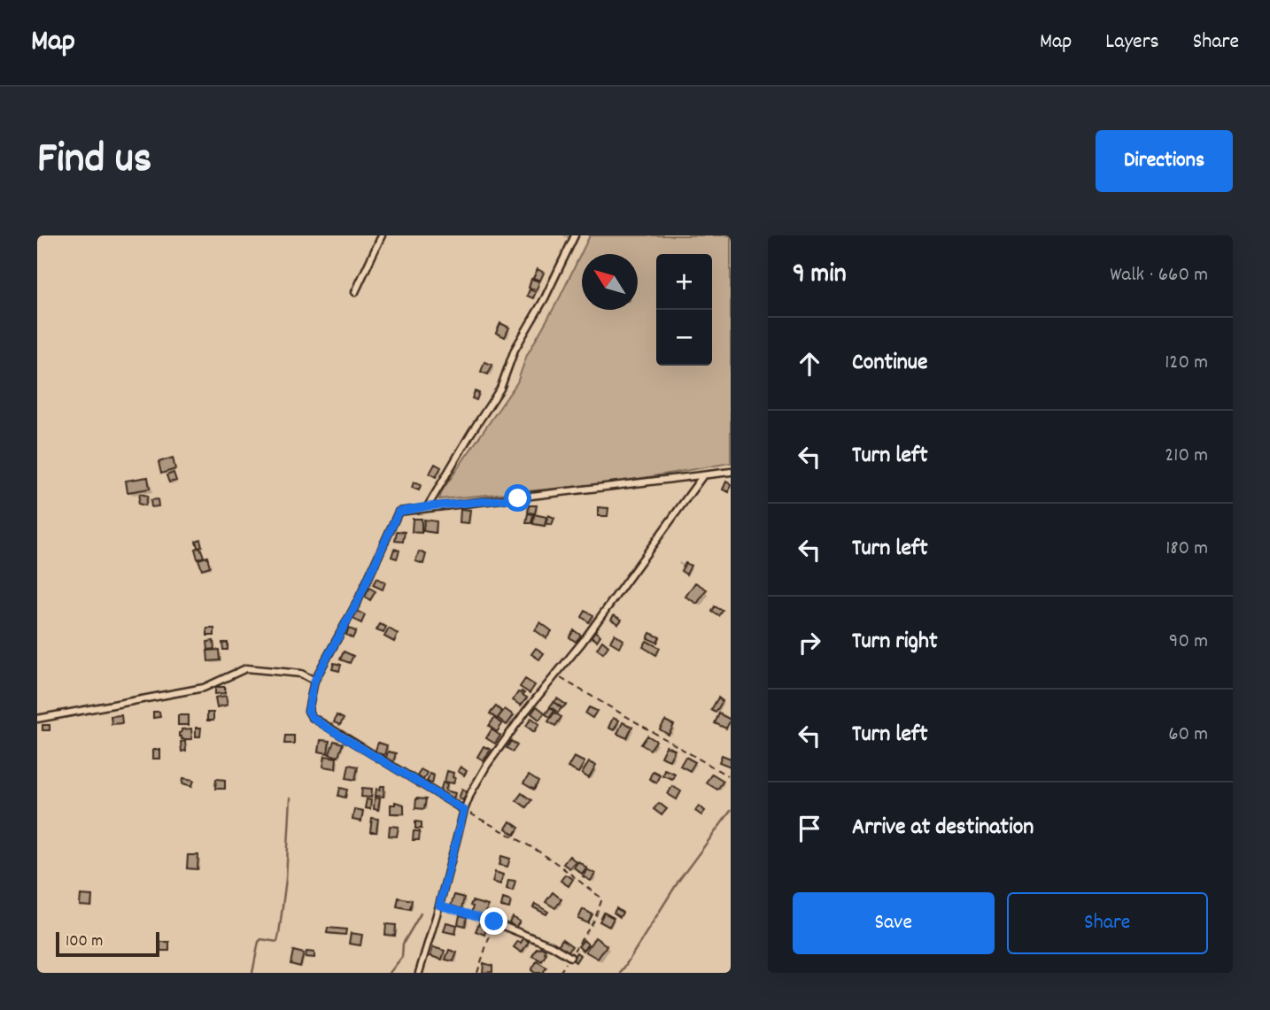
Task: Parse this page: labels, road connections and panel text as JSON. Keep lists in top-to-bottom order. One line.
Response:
{"scale_bar":"100 m","north":"top left","page":{"header":"Map","nav":["Map","Layers","Share"],"title":"Find us","buttons":["Directions",["Save","Share"]],"heading":["9 min","Walk · 660 m"],"map_buttons":["+","−"],"list":[["Continue","120 m"],["Turn left","210 m"],["Turn left","180 m"],["Turn right","90 m"],["Turn left","60 m"],"Arrive at destination"],"scale":"100 m"}}
